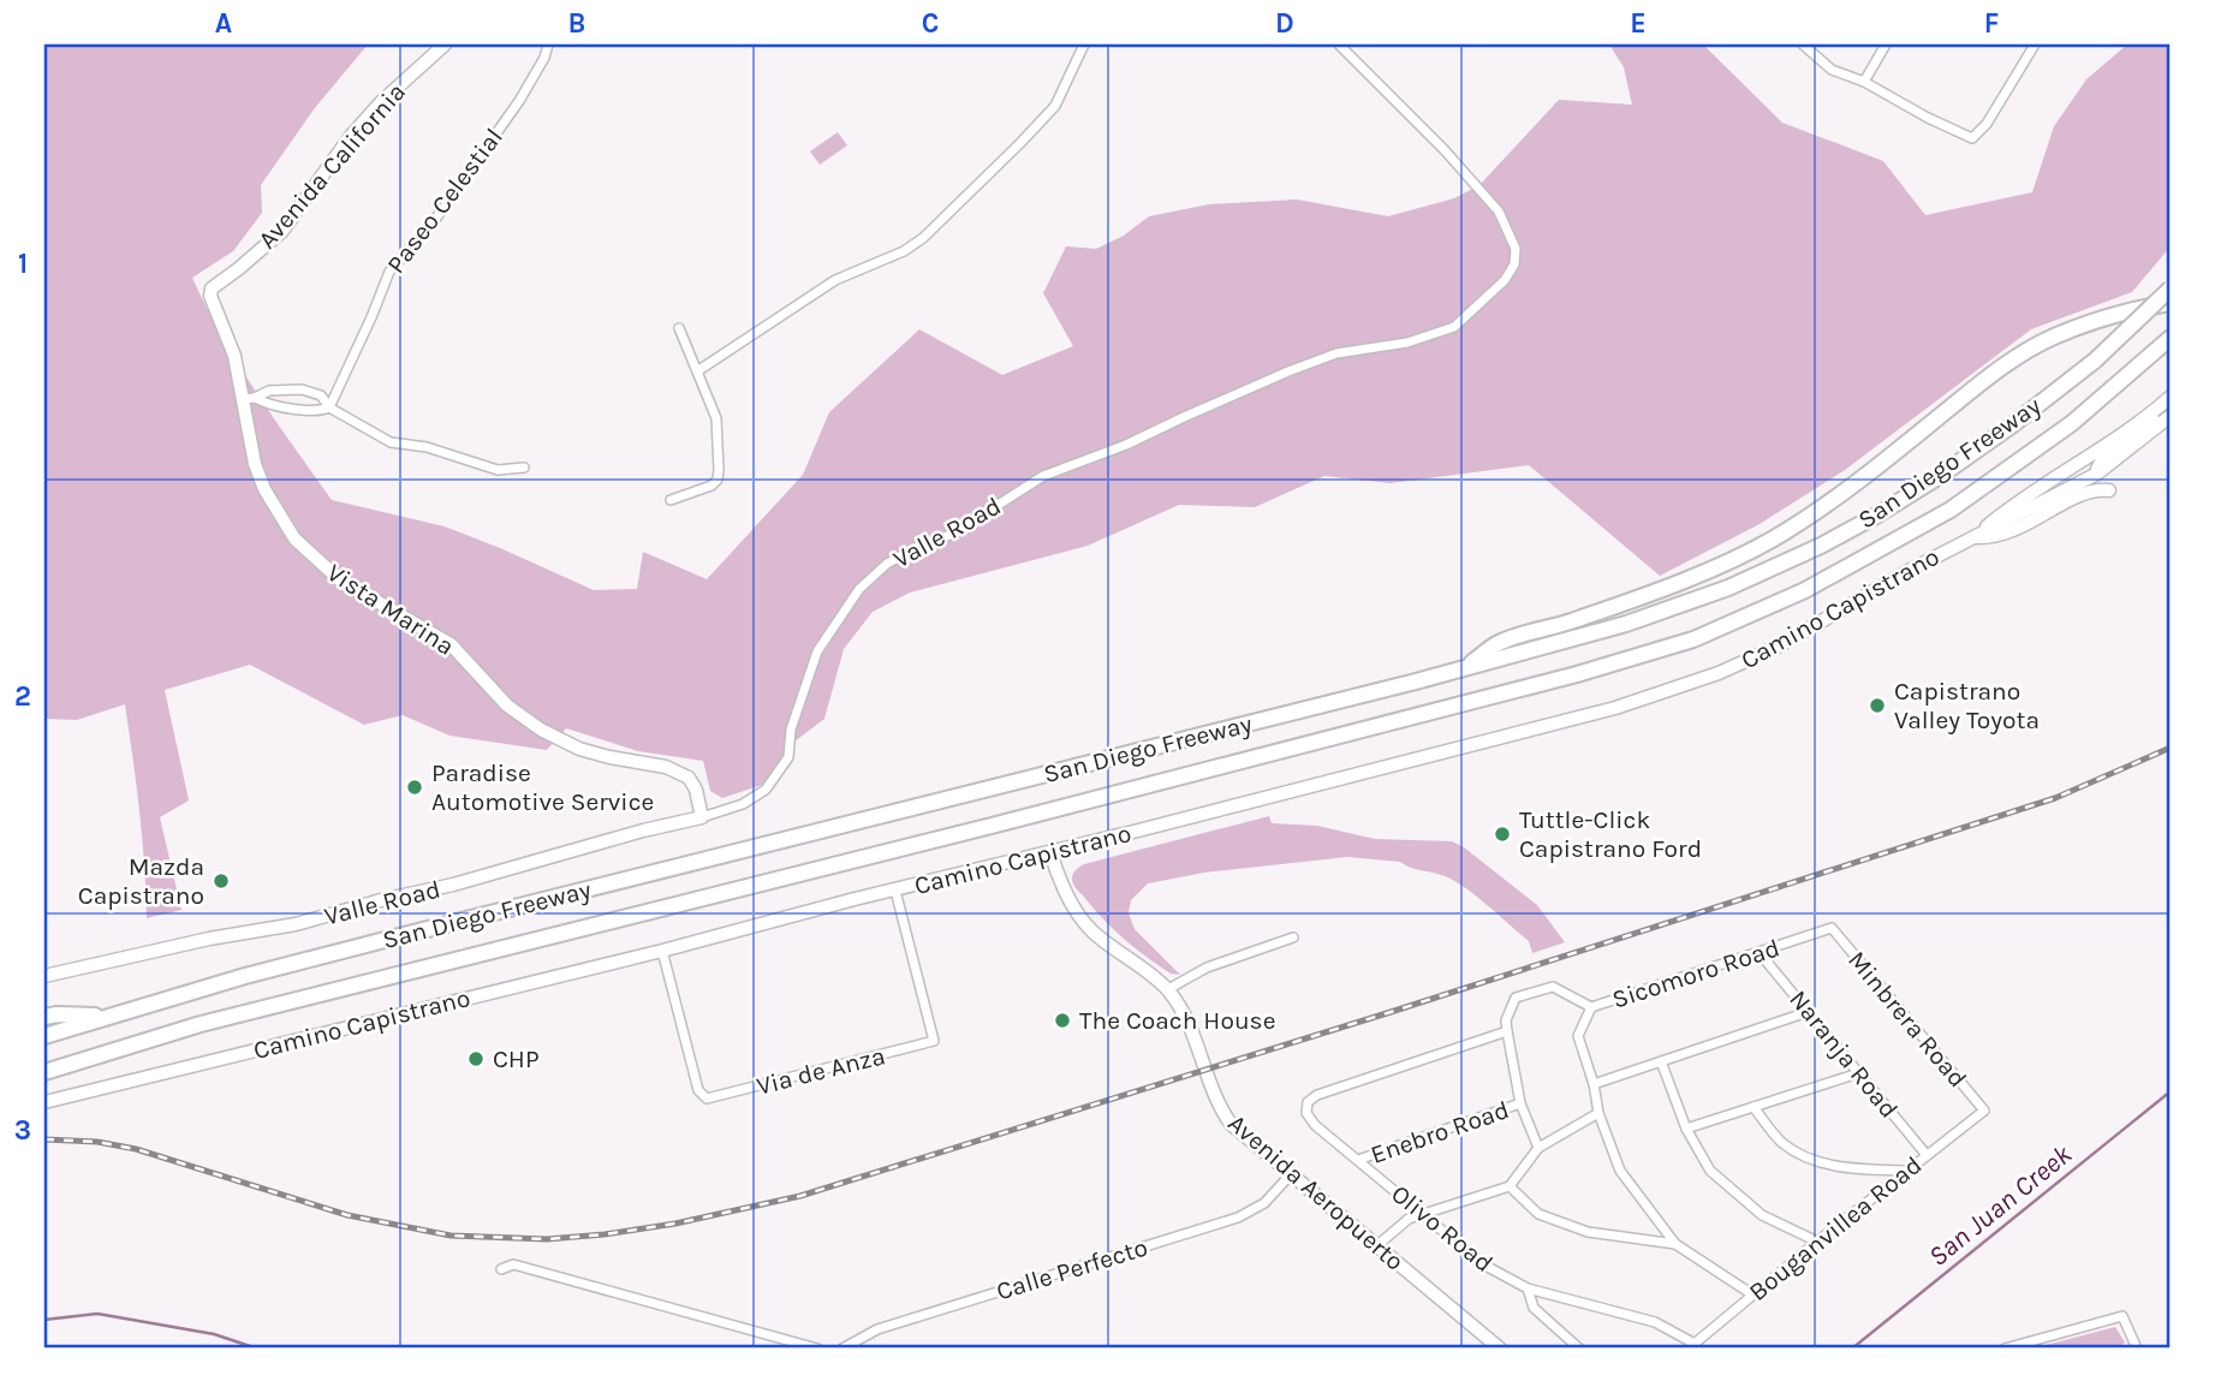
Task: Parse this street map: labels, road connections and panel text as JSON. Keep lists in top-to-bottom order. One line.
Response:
{"streets":{"highway":["San Diego Freeway"],"main road":["Avenida California","Valle Road","Camino Capistrano","Vista Marina","Avenida Aeropuerto"],"street":["Paseo Celestial","Sicomoro Road","Minbrera Road","Naranja Road","Via de Anza","Enebro Road","Olivo Road","Bouganvillea Road","Calle Perfecto"]},"crossings":[["Avenida California","Vista Marina"],["Valle Road","Vista Marina"],["Camino Capistrano","Via de Anza"],["Camino Capistrano","Avenida Aeropuerto"],["Sicomoro Road","Minbrera Road"],["Sicomoro Road","Naranja Road"],["Sicomoro Road","Olivo Road"],["Minbrera Road","Bouganvillea Road"],["Naranja Road","Bouganvillea Road"],["Enebro Road","Olivo Road"],["Avenida Aeropuerto","Calle Perfecto"]],"water":["San Juan Creek"],"places":["Capistrano Valley Toyota","Paradise Automotive Service","Tuttle-Click Capistrano Ford","Mazda Capistrano","The Coach House","CHP"],"grid":{"columns":["A","B","C","D","E","F"],"rows":["1","2","3"]}}
